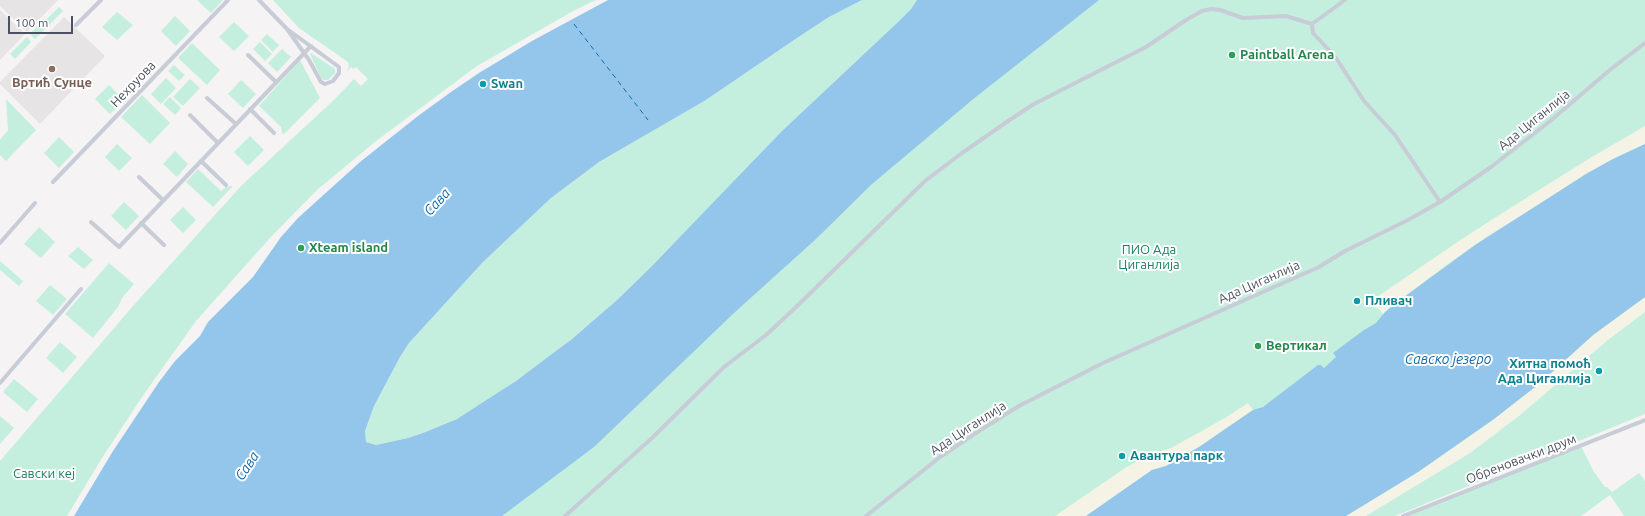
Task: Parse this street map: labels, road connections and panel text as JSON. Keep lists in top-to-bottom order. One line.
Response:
{"streets":{"street":["Нехруова","Ада Циганлија","Обреновачки друм"]},"water":["Сава","Савско језеро"],"parks":["ПИО Ада Циганлија","Савски кеј"],"places":["Paintball Arena","Вртић Сунце","Swan","Xteam island","Пливач","Вертикал","Хитна помоћ Ада Циганлија","Авантура парк"],"scale_bar":"100 m"}
